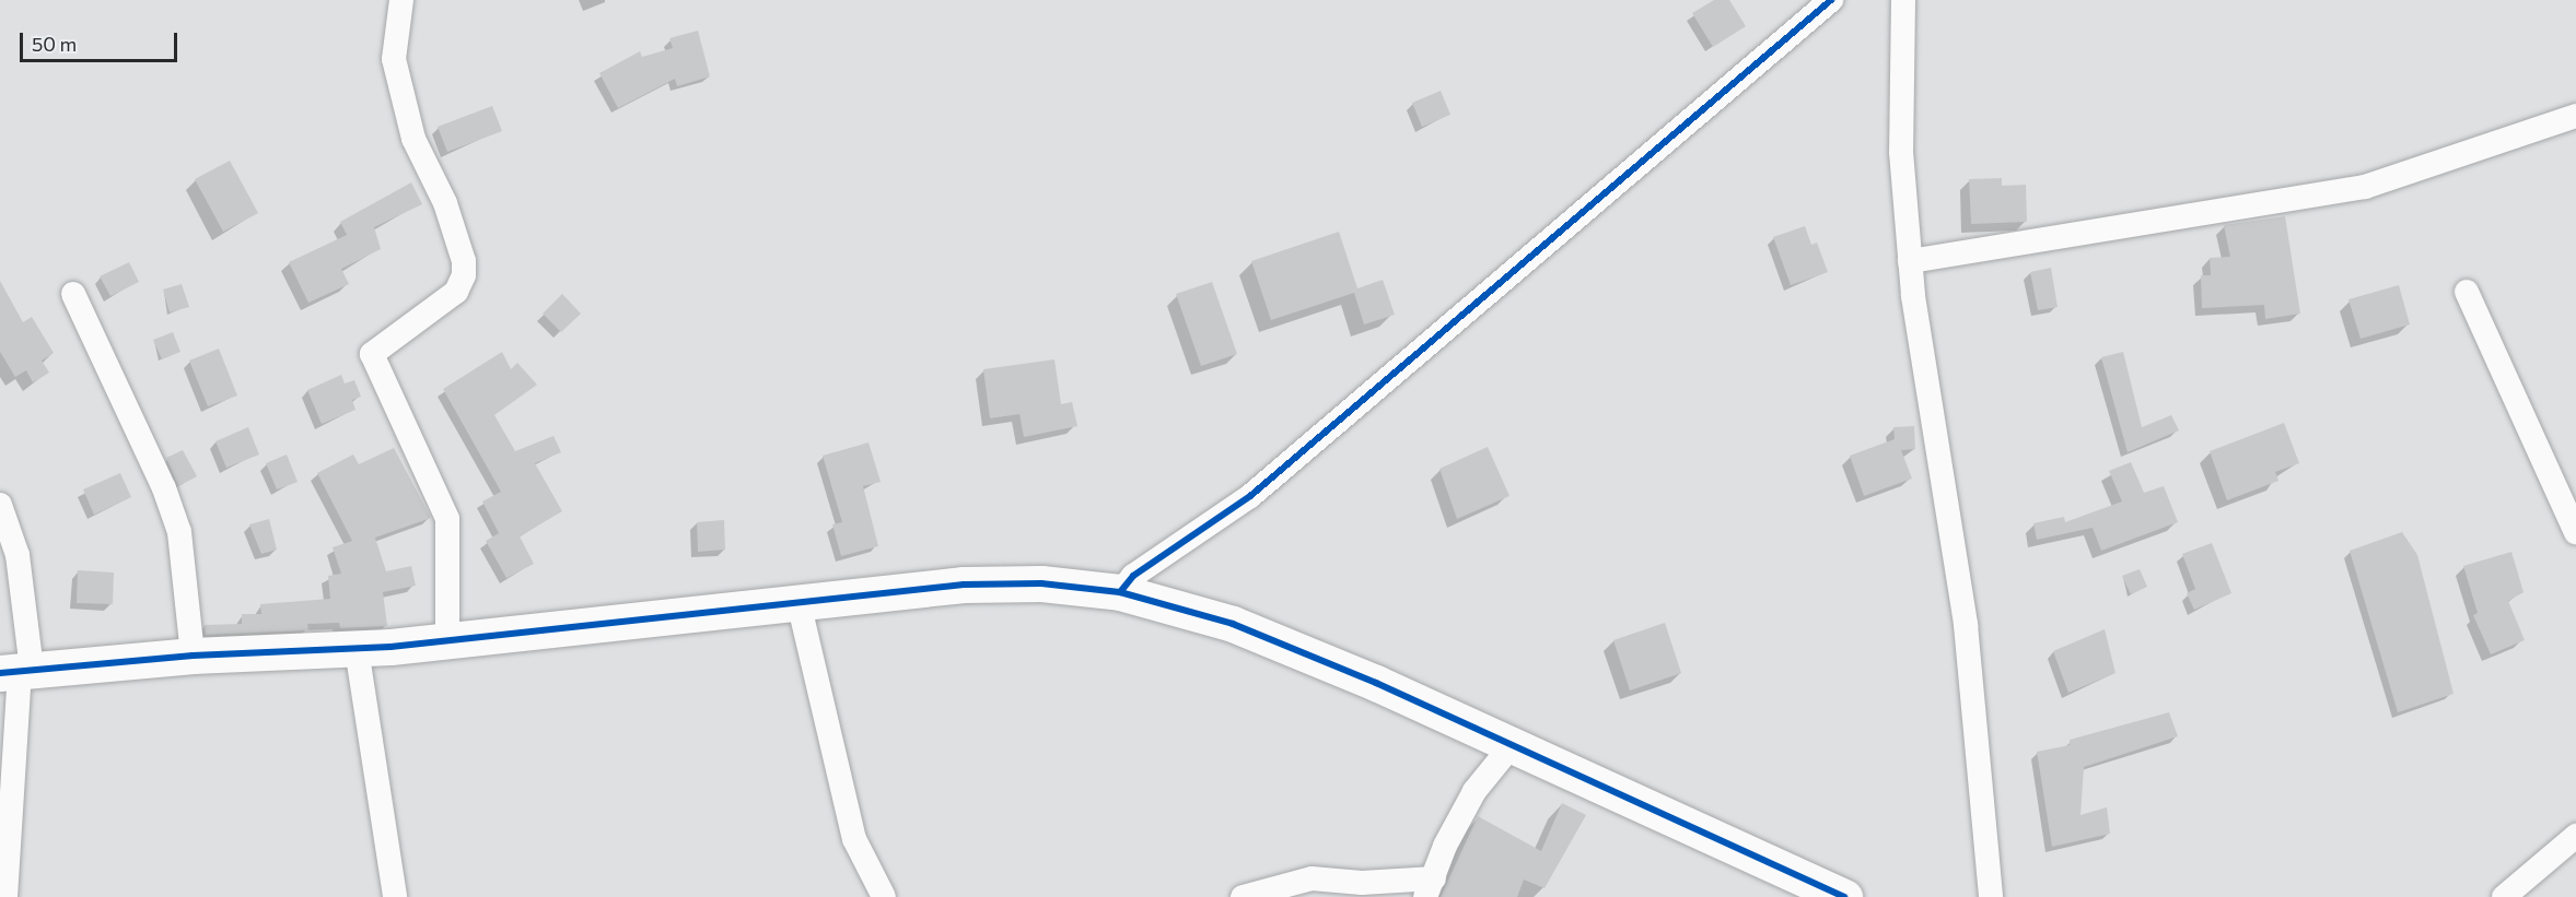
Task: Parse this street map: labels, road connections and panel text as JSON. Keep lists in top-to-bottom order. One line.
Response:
{"scale_bar":"50 m"}
